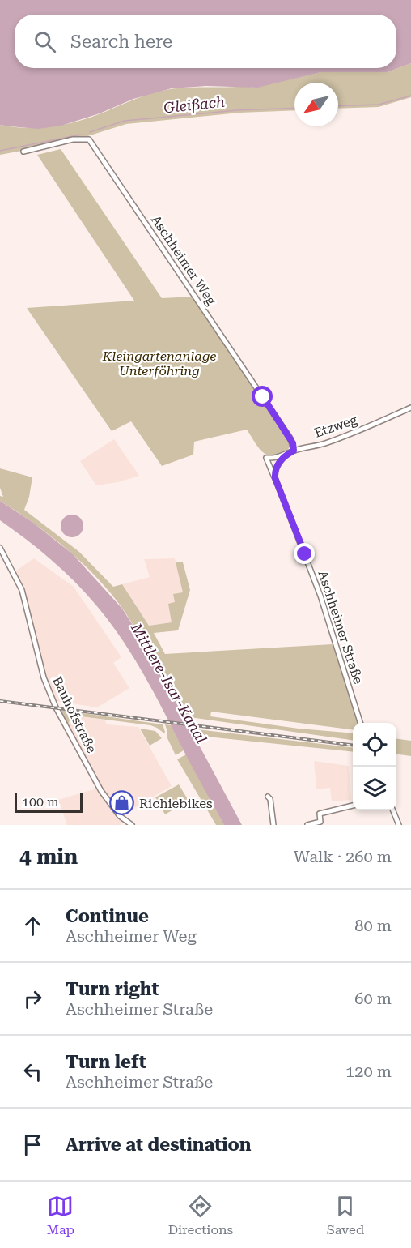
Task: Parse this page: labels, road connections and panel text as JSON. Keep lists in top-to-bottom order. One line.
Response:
{"streets":{"street":["Aschheimer Weg","Etzweg","Aschheimer Straße","Bauhofstraße"]},"crossings":[["Aschheimer Weg","Etzweg"],["Etzweg","Aschheimer Straße"]],"water":["Gleißach","Mittlere-Isar-Kanal"],"parks":["Kleingartenanlage Unterföhring"],"places":{"shop":["Richiebikes"]},"scale_bar":"100 m","north":"bottom left","page":{"search":"Search here","scale":"100 m","heading":["4 min","Walk · 260 m"],"list":[["Continue","Aschheimer Weg","80 m"],["Turn right","Aschheimer Straße","60 m"],["Turn left","Aschheimer Straße","120 m"],"Arrive at destination"],"nav":["Map","Directions","Saved"]}}
